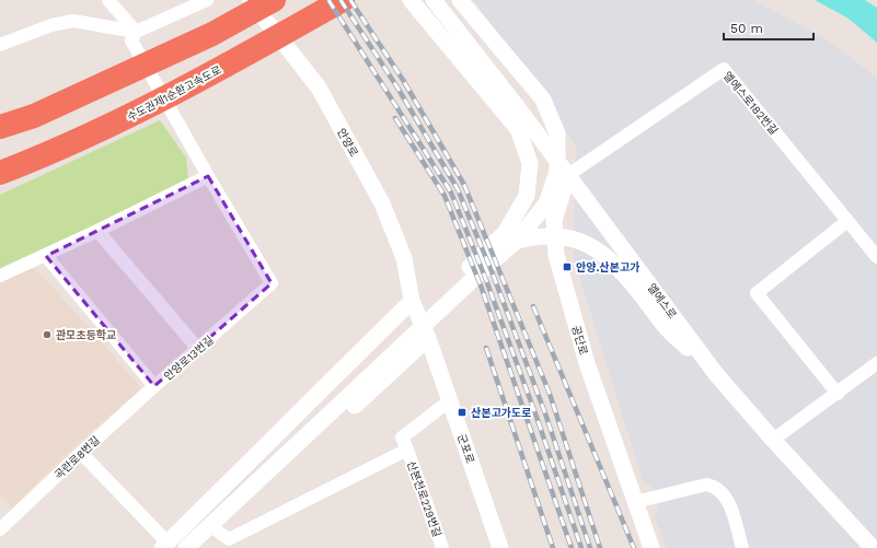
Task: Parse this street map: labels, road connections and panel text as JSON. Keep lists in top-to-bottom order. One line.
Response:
{"streets":{"highway":["수도권제1순환고속도로"],"street":["엘에스로182번길","안양로","엘에스로","공단로","안양로13번길","군포로","곡란로8번길","산본천로229번길"]},"crossings":[["엘에스로182번길","엘에스로"],["엘에스로182번길","공단로"],["안양로","군포로"],["엘에스로","공단로"],["안양로13번길","곡란로8번길"]],"places":{"transit":["안양.산본고가","산본고가도로"],"other":["관모초등학교"]},"scale_bar":"50 m"}
